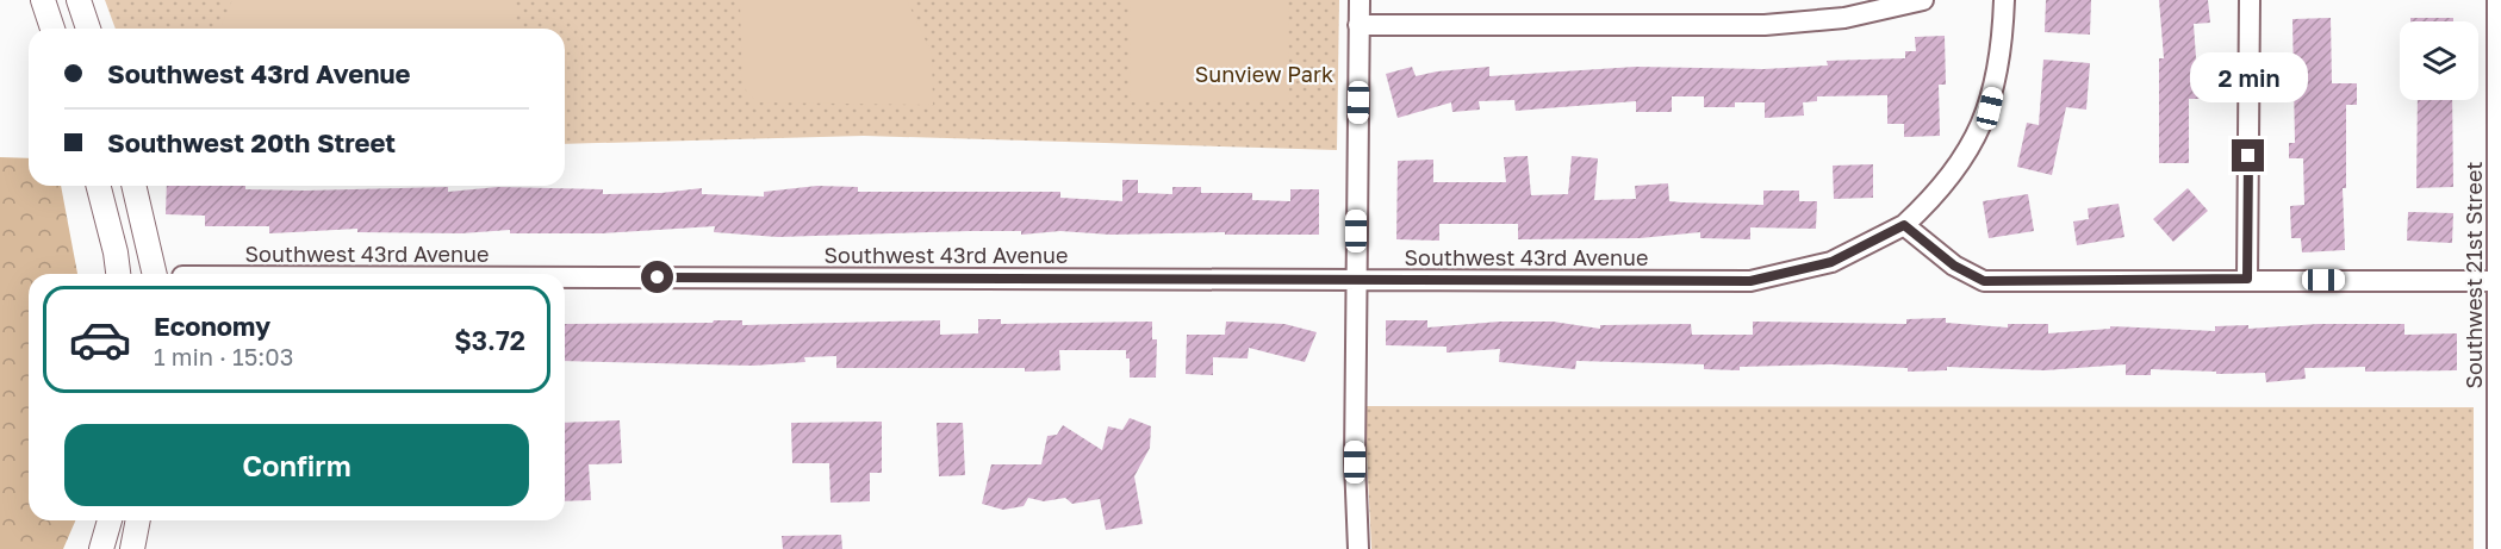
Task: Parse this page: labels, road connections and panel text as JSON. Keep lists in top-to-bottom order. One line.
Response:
{"streets":{"street":["Southwest 43rd Avenue","Southwest 21st Street"]},"parks":["Sunview Park"],"page":{"banner":["Southwest 43rd Avenue","Southwest 20th Street"],"bubble":"2 min","list":[{"name":"Economy","note":"1 min · 15:03","value":"$3.72"}],"buttons":"Confirm"}}
